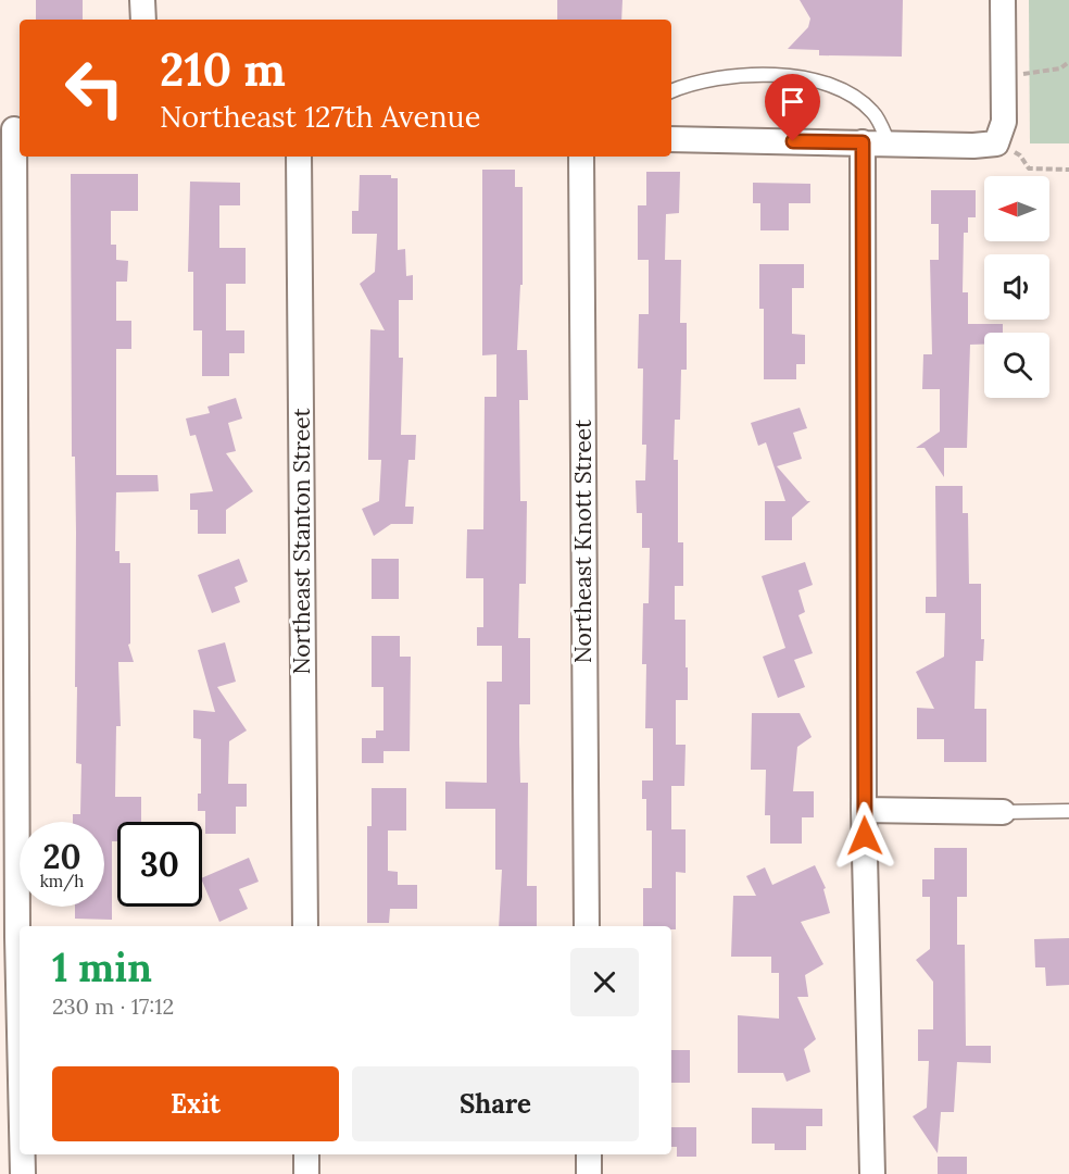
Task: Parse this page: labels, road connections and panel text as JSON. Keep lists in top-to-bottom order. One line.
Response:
{"streets":{"street":["Northeast Stanton Street","Northeast Knott Street"]},"north":"left","page":{"turn":["210 m","Northeast 127th Avenue"],"speed":"20 km/h","limit":"30","heading":["1 min","230 m · 17:12"],"buttons":["Exit","Share"]}}
